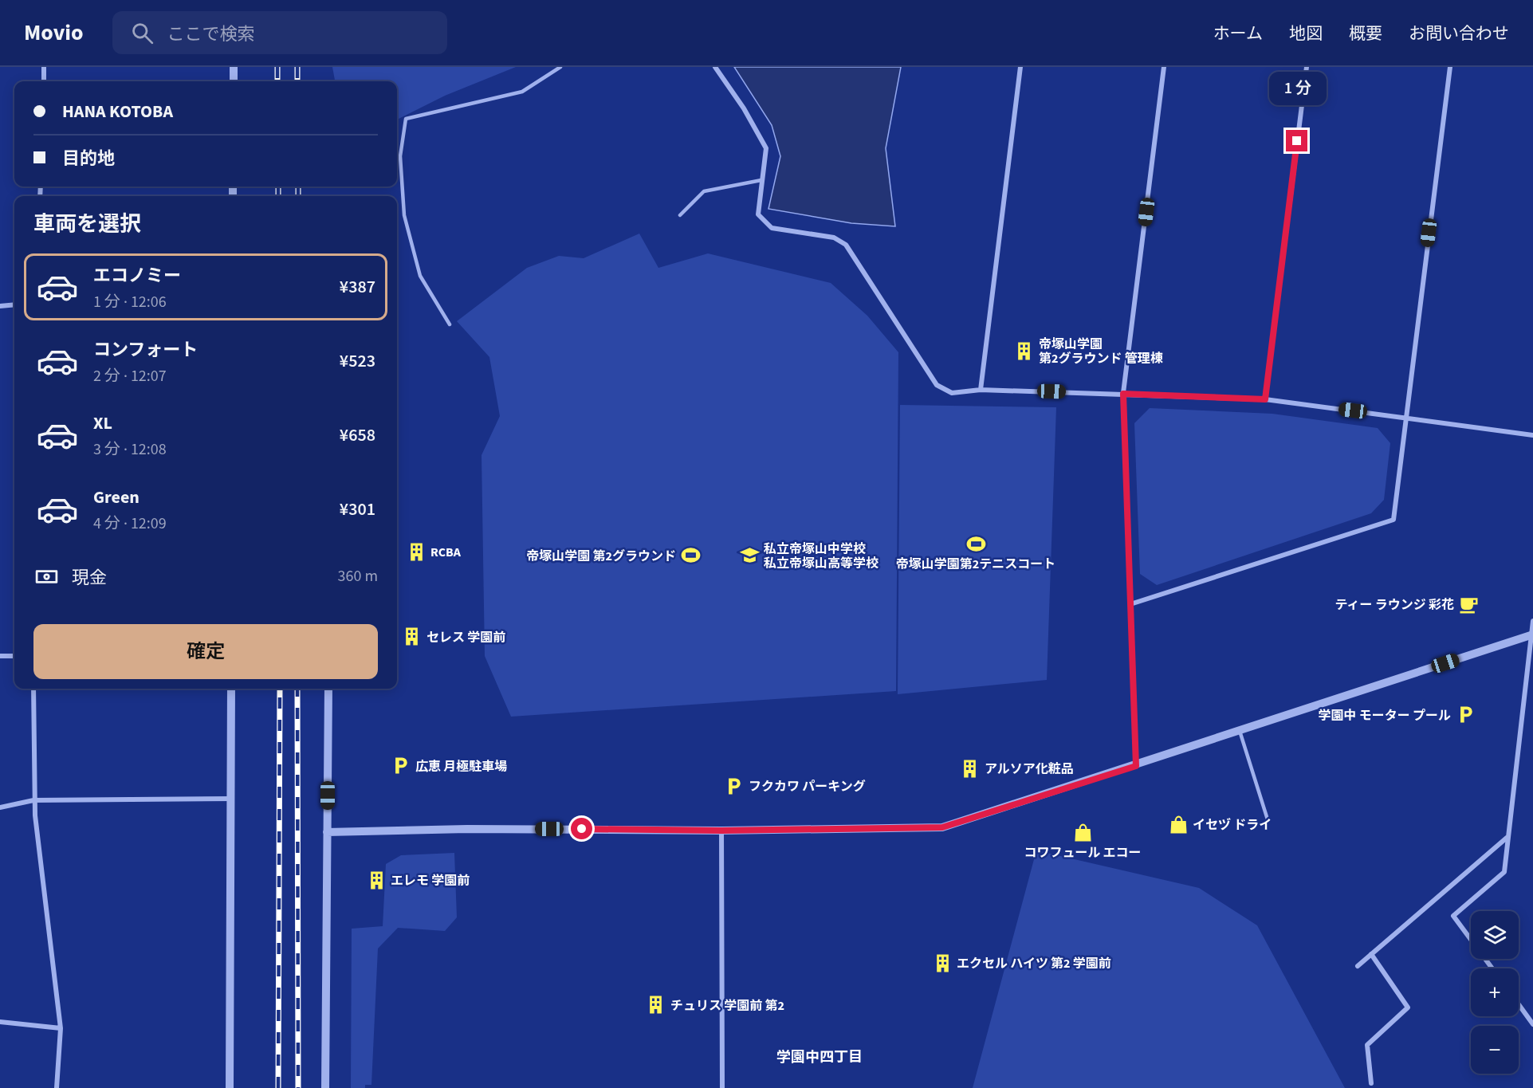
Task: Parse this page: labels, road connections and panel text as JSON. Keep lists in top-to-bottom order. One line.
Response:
{"districts":["学園中四丁目"],"places":{"building":["帝塚山学園 第2グラウンド 管理棟","RCBA","セレス 学園前","アルソア化粧品","エレモ 学園前","エクセル ハイツ 第2 学園前","チュリス 学園前 第2"],"sports":["帝塚山学園第2テニスコート","帝塚山学園 第2グラウンド"],"school or university":["私立帝塚山中学校 私立帝塚山高等学校"],"cafe":["ティー ラウンジ 彩花"],"parking":["学園中 モーター プール","広恵 月極駐車場","フクカワ パーキング"],"shop":["イセヅ ドライ","コワフュール エコー"]},"page":{"header":"Movio","search":"ここで検索","nav":["ホーム","地図","概要","お問い合わせ"],"bubble":"1 分","banner":["HANA KOTOBA","目的地"],"heading":"車両を選択","list":[{"name":"エコノミー","note":"1 分 · 12:06","value":"¥387"},{"name":"コンフォート","note":"2 分 · 12:07","value":"¥523"},{"name":"XL","note":"3 分 · 12:08","value":"¥658"},{"name":"Green","note":"4 分 · 12:09","value":"¥301"}],"pay":["現金","360 m"],"buttons":"確定","map_buttons":["+","−"]}}
